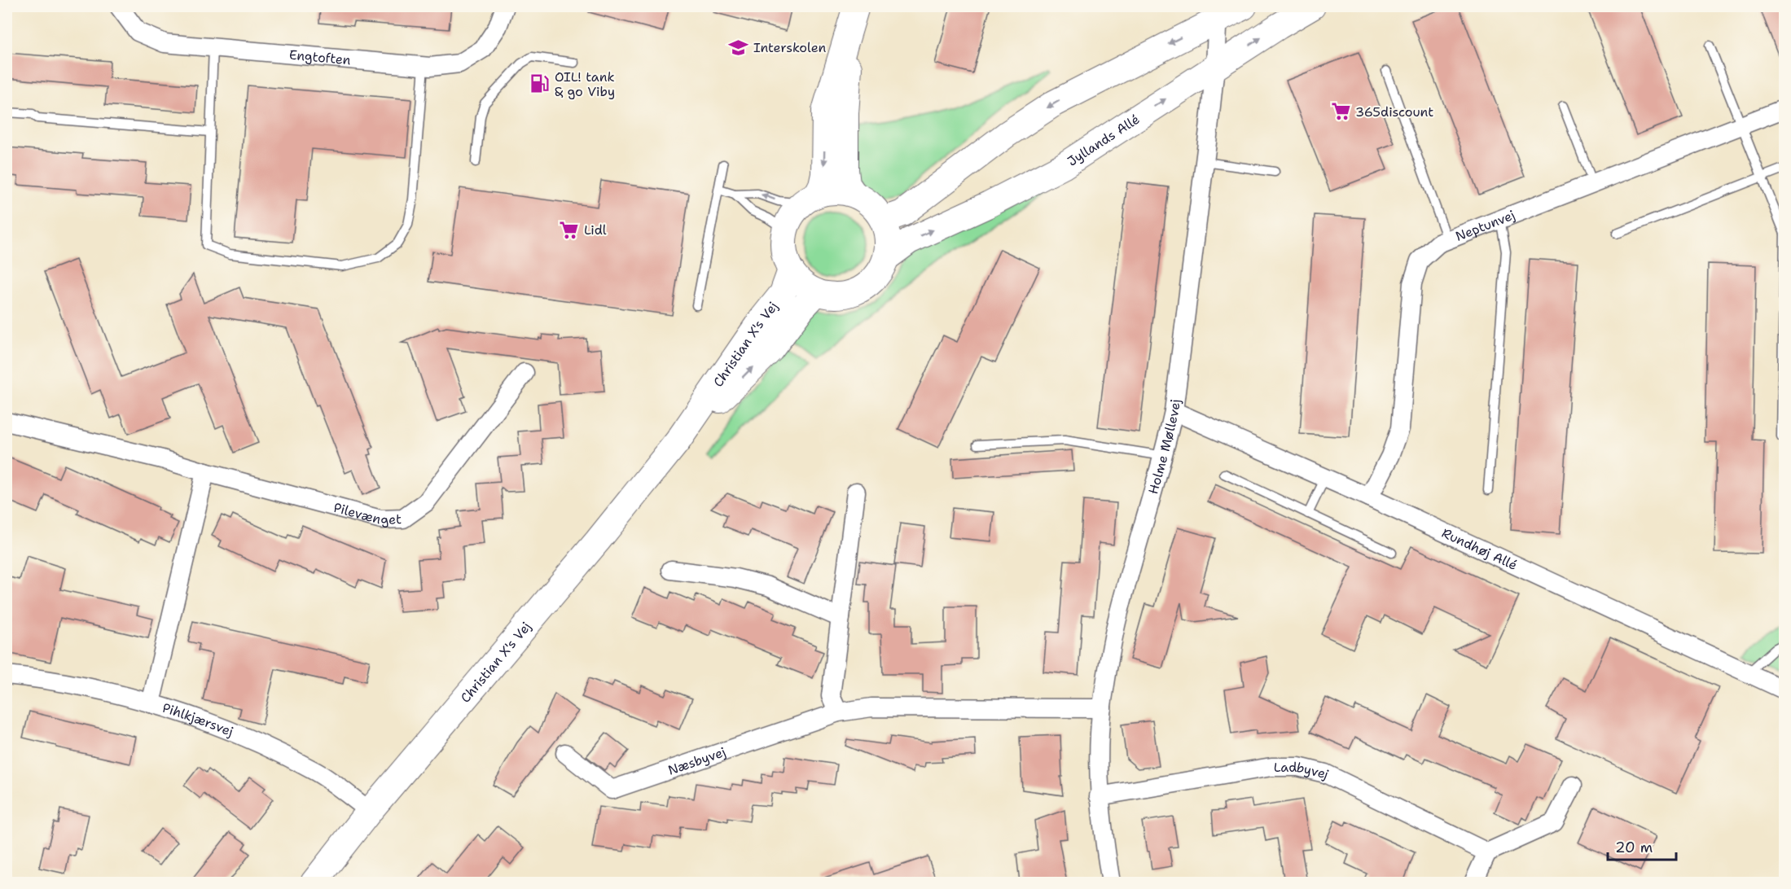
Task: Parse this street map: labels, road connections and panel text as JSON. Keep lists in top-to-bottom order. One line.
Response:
{"streets":{"street":["Engtoften","Jyllands Allé","Neptunvej","Christian X's Vej","Holme Møllevej","Pilevænget","Rundhøj Allé","Pihlkjærsvej","Næsbyvej","Ladbyvej"]},"crossings":[["Jyllands Allé","Christian X's Vej"],["Jyllands Allé","Holme Møllevej"],["Neptunvej","Rundhøj Allé"],["Christian X's Vej","Pihlkjærsvej"],["Holme Møllevej","Rundhøj Allé"],["Holme Møllevej","Næsbyvej"],["Holme Møllevej","Ladbyvej"]],"places":{"school or university":["Interskolen"],"fuel station":["OIL! tank & go Viby"],"supermarket":["365discount","Lidl"]},"scale_bar":"20 m"}
